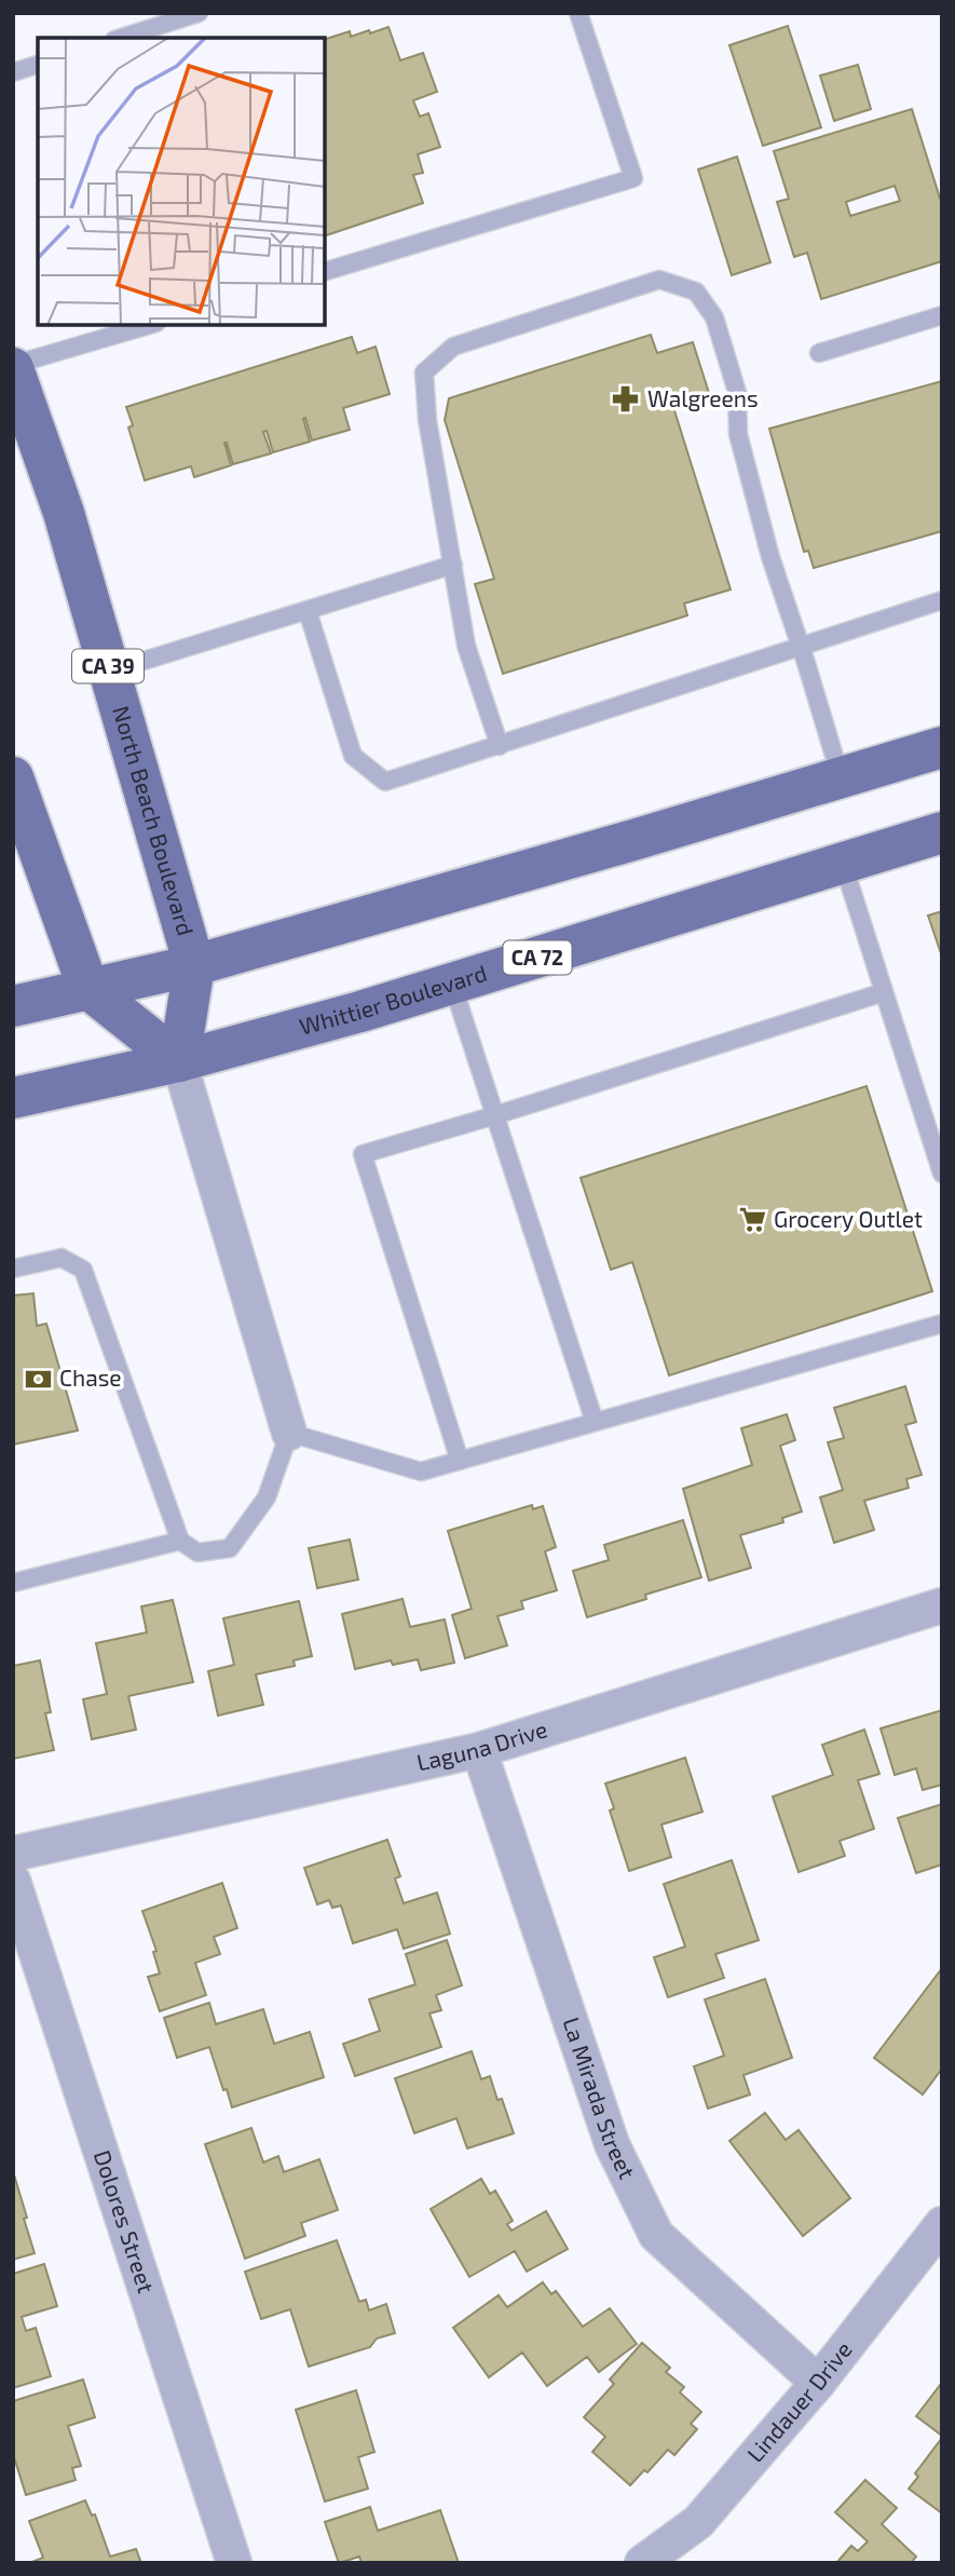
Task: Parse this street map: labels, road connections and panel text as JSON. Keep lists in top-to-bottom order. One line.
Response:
{"streets":{"main road":["CA 39","North Beach Boulevard","CA 72","Whittier Boulevard"],"street":["Laguna Drive","La Mirada Street","Dolores Street","Lindauer Drive"]},"crossings":[["North Beach Boulevard","Whittier Boulevard"],["Laguna Drive","La Mirada Street"],["La Mirada Street","Lindauer Drive"]],"places":{"pharmacy":["Walgreens"],"supermarket":["Grocery Outlet"],"bank":["Chase"]}}
